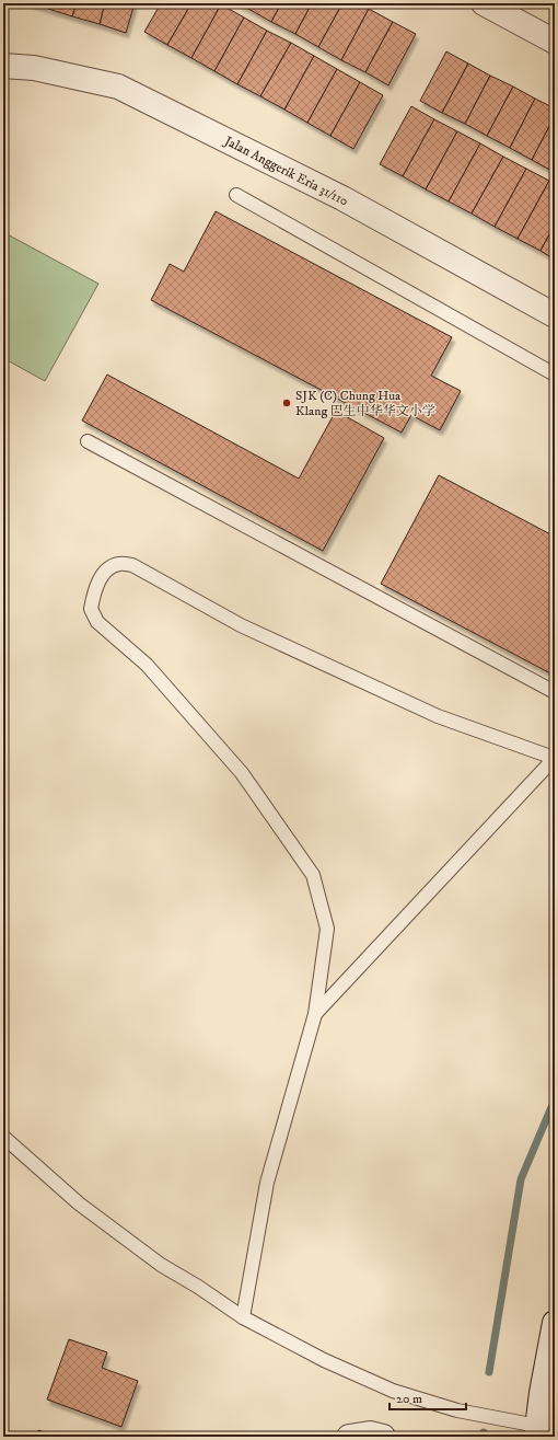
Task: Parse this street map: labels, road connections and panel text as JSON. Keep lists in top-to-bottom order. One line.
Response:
{"streets":{"street":["Jalan Anggerik Eria 31/110"]},"places":["SJK (C) Chung Hua Klang 巴生中华华文小学"],"scale_bar":"20 m"}
